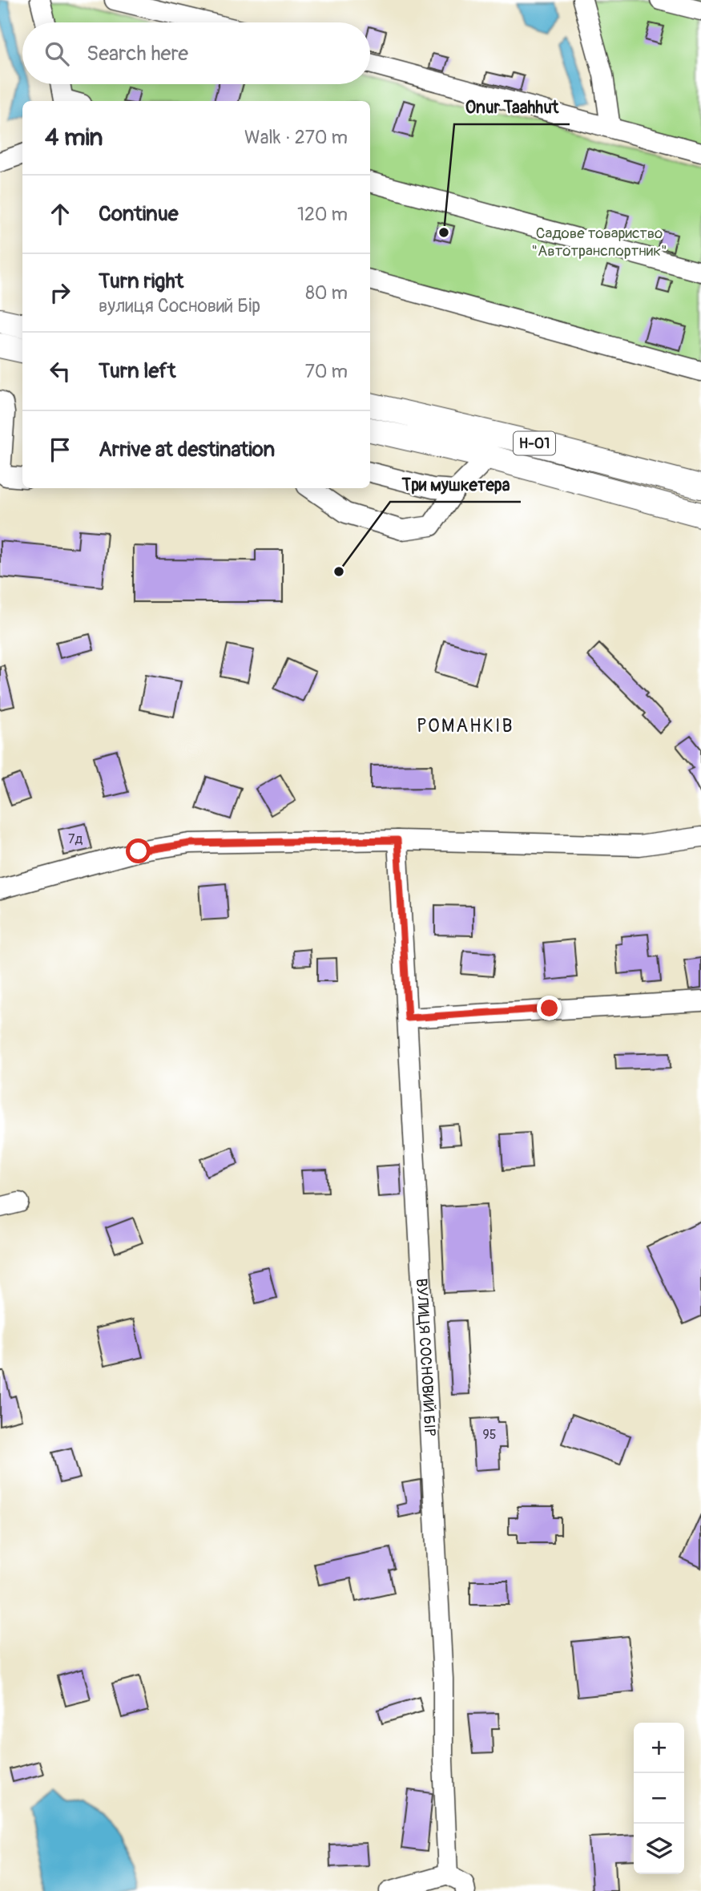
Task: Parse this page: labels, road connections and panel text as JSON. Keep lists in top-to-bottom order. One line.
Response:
{"streets":{"main road":["Н-01"],"street":["ВУЛИЦЯ СОСНОВИЙ БІР"]},"districts":["РОМАНКІВ"],"parks":["Садове товариство \"Автотранспортник\""],"places":["Onur Taahhut","Три мушкетера"],"house_numbers":["7д","95"],"page":{"search":"Search here","heading":["4 min","Walk · 270 m"],"list":[["Continue","120 m"],["Turn right","вулиця Сосновий Бір","80 m"],["Turn left","70 m"],"Arrive at destination"],"map_buttons":["+","−"]}}
